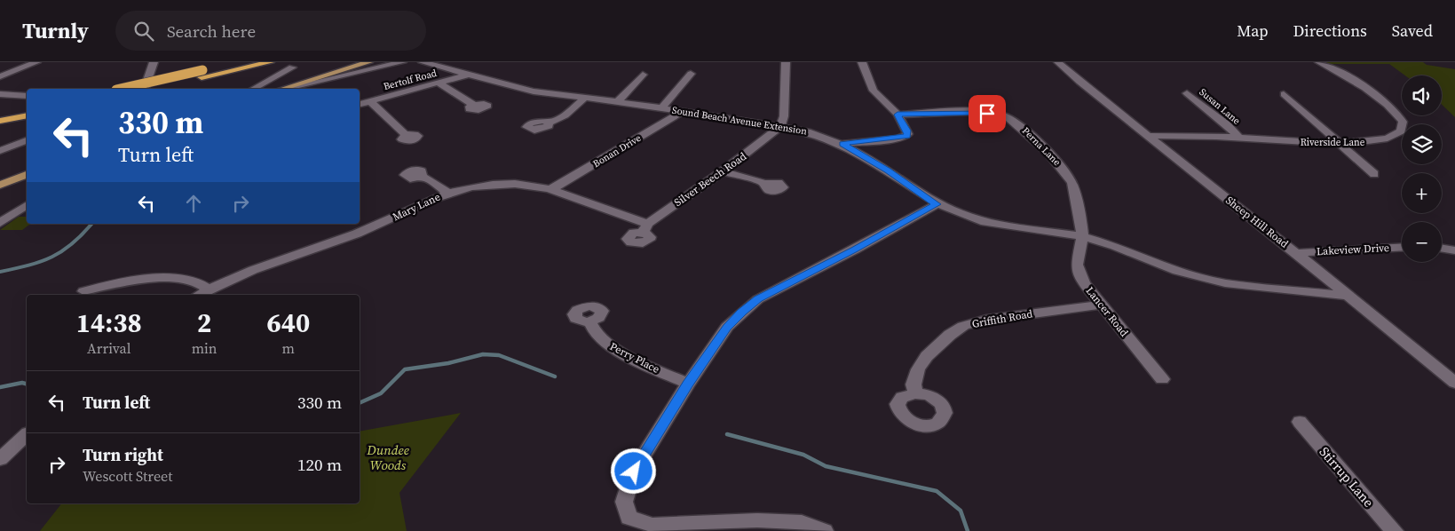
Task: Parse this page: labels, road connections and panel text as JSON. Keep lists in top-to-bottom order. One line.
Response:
{"streets":{"street":["Bertolf Road","Susan Lane","Sound Beach Avenue Extension","Riverside Lane","Perna Lane","Bonan Drive","Silver Beech Road","Mary Lane","Sheep Hill Road","Lakeview Drive","Lancer Road","Griffith Road","Perry Place","Stirrup Lane"]},"crossings":[["Bertolf Road","Sound Beach Avenue Extension"],["Susan Lane","Riverside Lane"],["Sound Beach Avenue Extension","Perna Lane"],["Sound Beach Avenue Extension","Bonan Drive"],["Sound Beach Avenue Extension","Silver Beech Road"],["Sound Beach Avenue Extension","Sheep Hill Road"],["Sound Beach Avenue Extension","Lancer Road"],["Riverside Lane","Sheep Hill Road"],["Perna Lane","Lancer Road"],["Bonan Drive","Mary Lane"],["Silver Beech Road","Mary Lane"],["Sheep Hill Road","Lakeview Drive"],["Lancer Road","Griffith Road"]],"parks":["Dundee Woods"],"page":{"header":"Turnly","search":"Search here","nav":["Map","Directions","Saved"],"map_buttons":["+","−"],"turn":["330 m","Turn left"],"eta":["14:38","Arrival","2","min","640","m"],"list":[{"name":"Turn left","value":"330 m"},{"name":"Turn right","note":"Wescott Street","value":"120 m"}]}}
